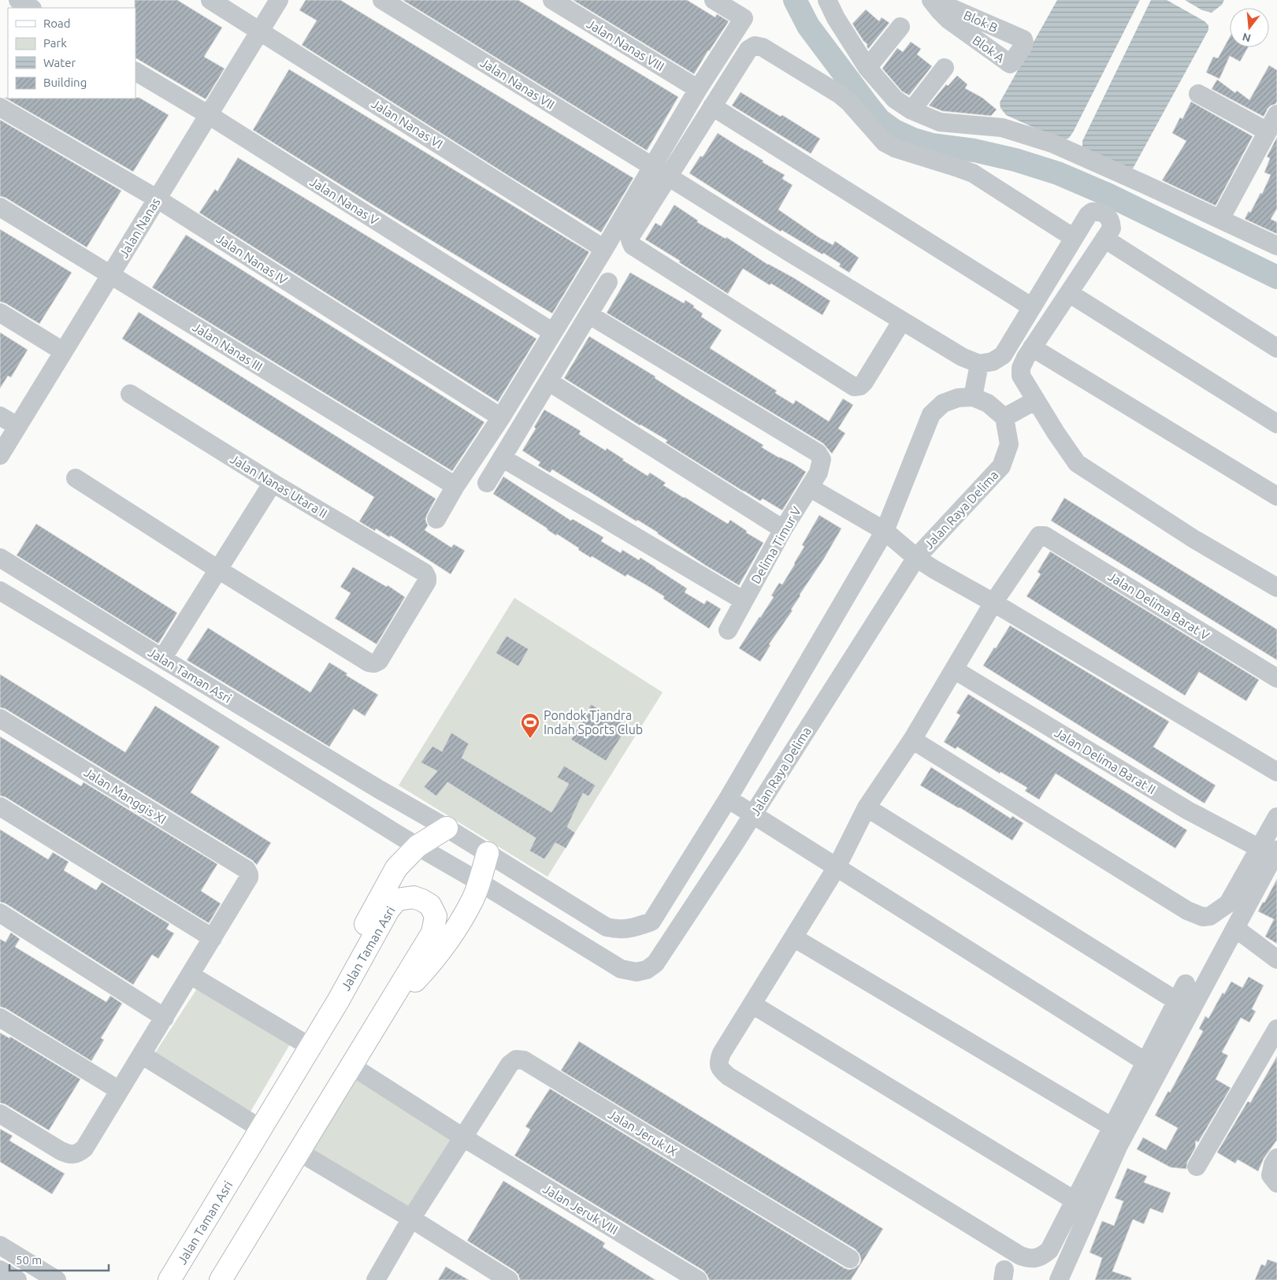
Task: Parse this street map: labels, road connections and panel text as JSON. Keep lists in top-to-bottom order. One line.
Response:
{"streets":{"main road":["Jalan Taman Asri"],"street":["Blok B","Jalan Nanas VIII","Blok A","Jalan Nanas VII","Jalan Nanas VI","Jalan Nanas V","Jalan Nanas","Jalan Nanas IV","Jalan Nanas III","Jalan Nanas Utara II","Jalan Raya Delima","Delima Timur V","Jalan Delima Barat V","Jalan Delima Barat II","Jalan Manggis XI","Jalan Jeruk IX","Jalan Jeruk VIII"]},"crossings":[["Blok B","Blok A"],["Jalan Nanas VI","Jalan Nanas"],["Jalan Nanas V","Jalan Nanas"],["Jalan Nanas","Jalan Nanas IV"],["Jalan Nanas","Jalan Nanas III"],["Jalan Raya Delima","Jalan Taman Asri"],["Jalan Taman Asri","Jalan Jeruk VIII"],["Jalan Jeruk IX","Jalan Jeruk VIII"]],"places":{"sports":["Pondok Tjandra Indah Sports Club"]},"legend":["Road","Park","Water","Building"],"scale_bar":"50 m","north":"bottom"}
